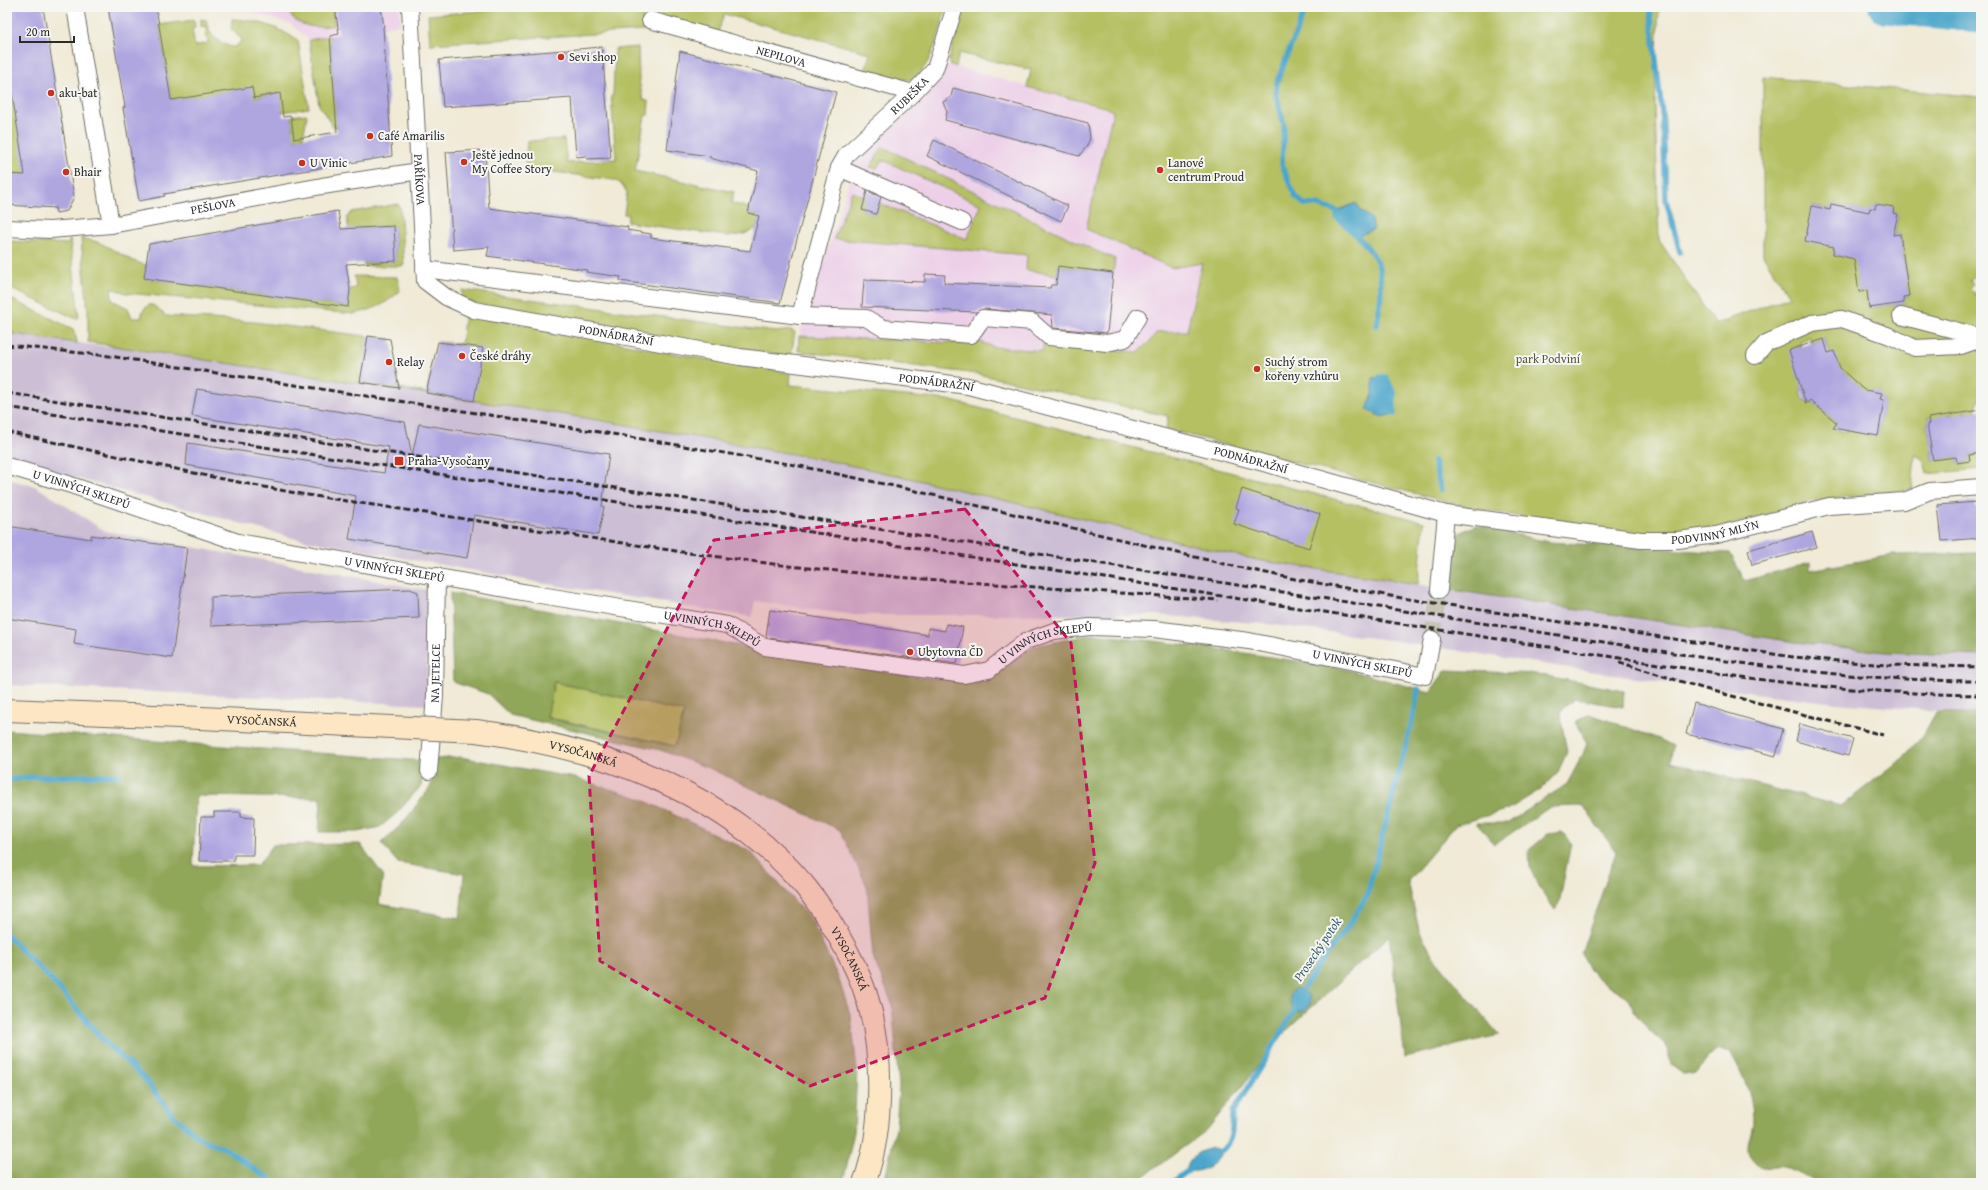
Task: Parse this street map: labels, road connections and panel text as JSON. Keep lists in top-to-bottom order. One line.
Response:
{"streets":{"main road":["VYSOČANSKÁ"],"street":["NEPILOVA","RUBEŠKA","PAŘÍKOVA","PEŠLOVA","PODNÁDRAŽNÍ","U VINNÝCH SKLEPŮ","PODVINNÝ MLÝN","NA JETELCE"]},"crossings":[["NEPILOVA","RUBEŠKA"],["PAŘÍKOVA","PEŠLOVA"],["PAŘÍKOVA","PODNÁDRAŽNÍ"],["PODNÁDRAŽNÍ","PODVINNÝ MLÝN"],["U VINNÝCH SKLEPŮ","NA JETELCE"]],"water":["Prosecký potok"],"parks":["park Podviní"],"places":{"other":["Sevi shop","aku-bat","Café Amarilis","Ještě jednou My Coffee Story","U Vinic","Lanové centrum Proud","Bhair","České dráhy","Relay","Suchý strom kořeny vzhůru","Ubytovna ČD"],"transit":["Praha-Vysočany"]},"scale_bar":"20 m"}
